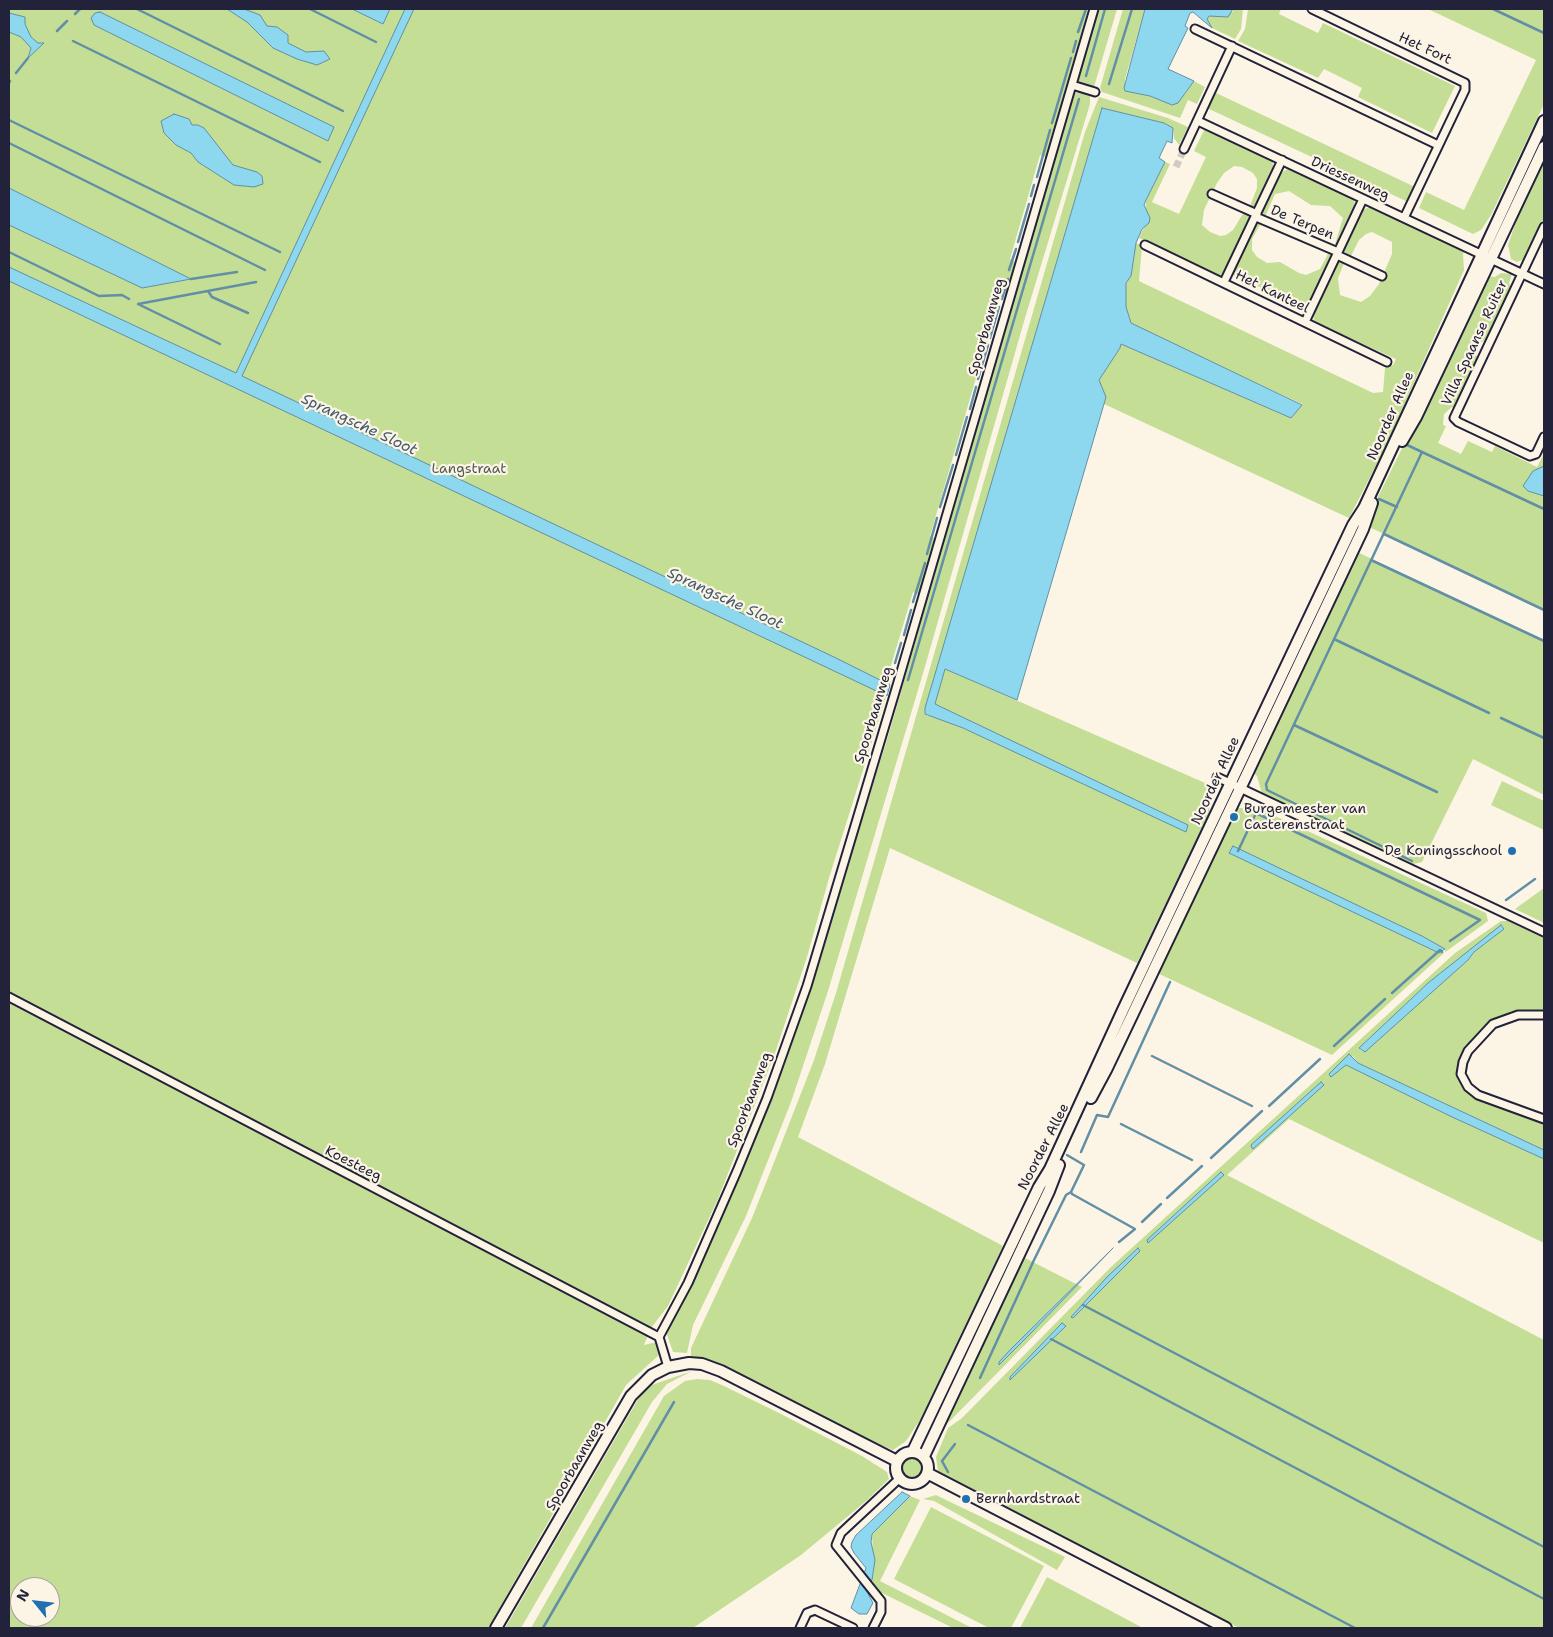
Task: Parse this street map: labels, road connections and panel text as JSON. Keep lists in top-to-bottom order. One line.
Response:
{"streets":{"street":["Het Fort","Driessenweg","De Terpen","Het Kanteel","Spoorbaanweg","Villa Spaanse Ruiter","Noorder Allee","Koesteeg"]},"crossings":[["Het Fort","Driessenweg"],["Driessenweg","De Terpen"],["Driessenweg","Villa Spaanse Ruiter"],["Driessenweg","Noorder Allee"],["De Terpen","Het Kanteel"],["Spoorbaanweg","Noorder Allee"],["Spoorbaanweg","Koesteeg"]],"water":["Sprangsche Sloot"],"parks":["Langstraat"],"places":["Burgemeester van Casterenstraat","De Koningsschool","Bernhardstraat"],"north":"top left"}
